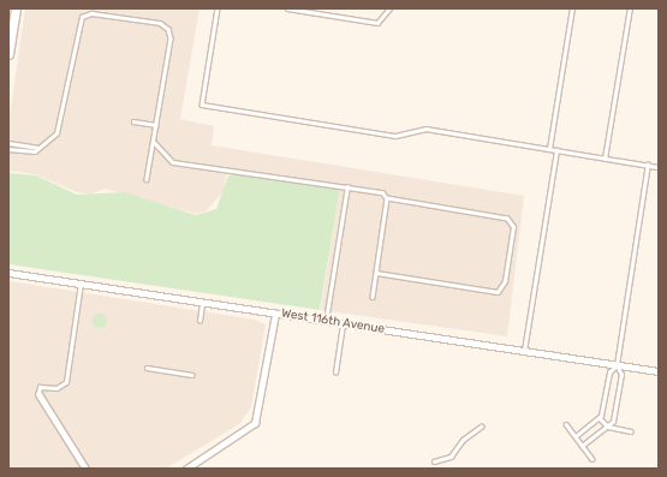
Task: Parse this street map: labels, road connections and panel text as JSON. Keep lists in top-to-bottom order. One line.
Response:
{"streets":{"street":["West 116th Avenue"]}}
